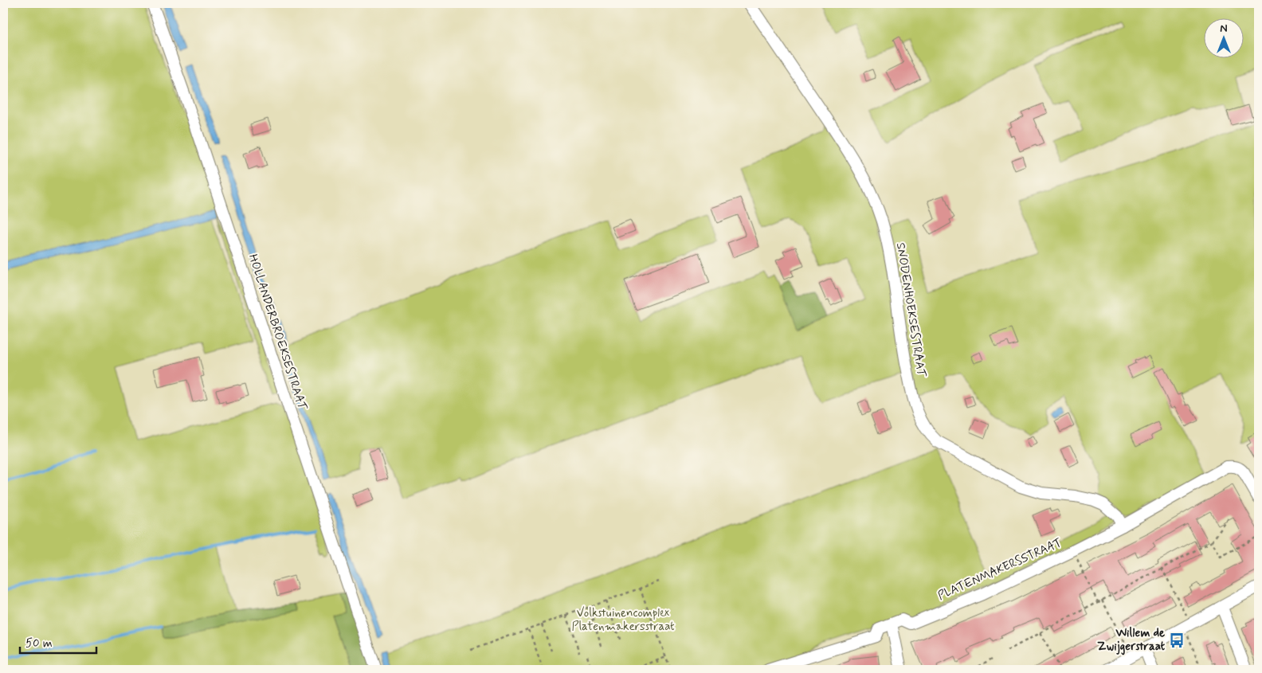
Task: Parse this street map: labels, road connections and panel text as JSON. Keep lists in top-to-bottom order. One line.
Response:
{"streets":{"street":["SNODENHOEKSESTRAAT","HOLLANDERBROEKSESTRAAT","PLATENMAKERSSTRAAT"]},"crossings":[["SNODENHOEKSESTRAAT","PLATENMAKERSSTRAAT"]],"parks":["Volkstuinencomplex Platenmakersstraat"],"places":{"bus stop":["Willem de Zwijgerstraat"]},"scale_bar":"50 m","north":"top"}
